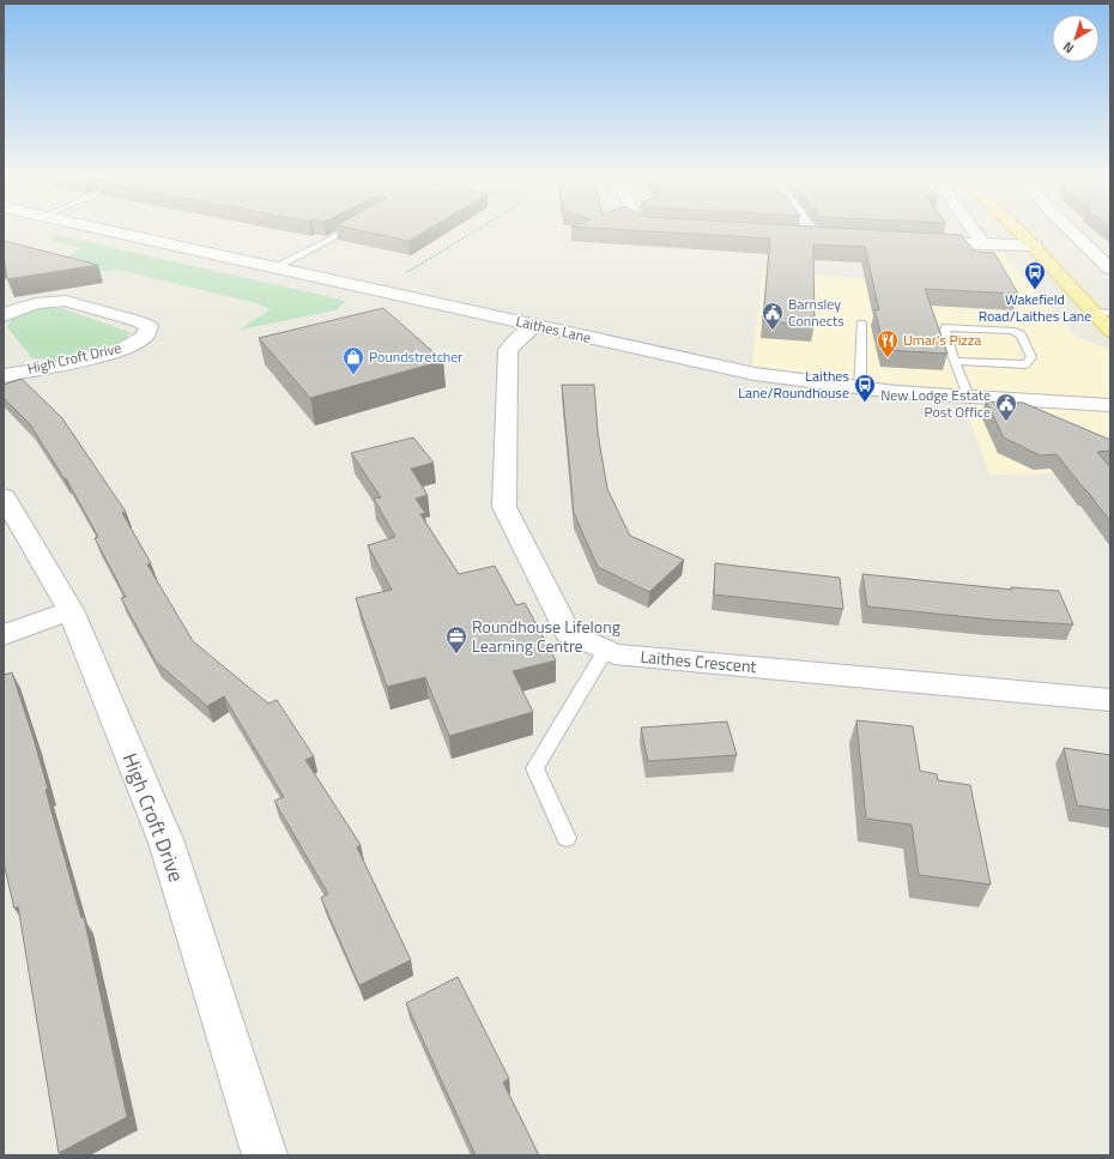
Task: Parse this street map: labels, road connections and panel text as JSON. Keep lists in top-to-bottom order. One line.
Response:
{"streets":{"street":["Laithes Lane","High Croft Drive","Laithes Crescent"]},"crossings":[["Laithes Lane","Laithes Crescent"]],"places":{"bus stop":["Wakefield Road/Laithes Lane","Laithes Lane/Roundhouse"],"public building":["Barnsley Connects","New Lodge Estate Post Office"],"restaurant":["Umar's Pizza"],"shop":["Poundstretcher"],"office":["Roundhouse Lifelong Learning Centre"]},"north":"bottom left"}
